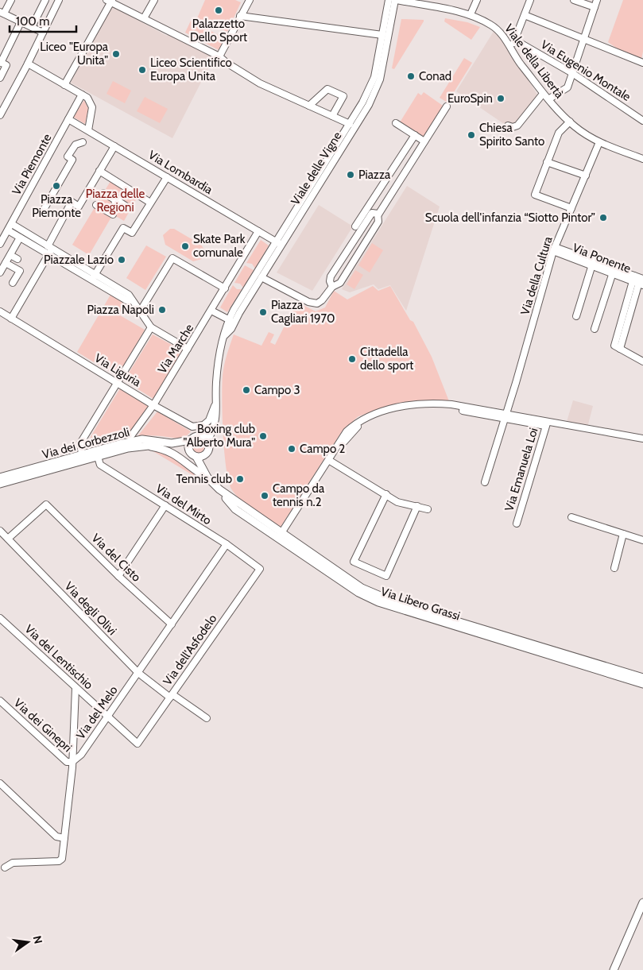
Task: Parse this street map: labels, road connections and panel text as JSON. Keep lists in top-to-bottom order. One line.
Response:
{"streets":{"main road":["Via dei Corbezzoli","Via Libero Grassi"],"street":["Viale della Libertà","Via Eugenio Montale","Via Piemonte","Viale delle Vigne","Via Lombardia","Via Ponente","Via della Cultura","Via Marche","Via Liguria","Via Emanuela Loi","Via del Mirto","Via del Cisto","Via degli Olivi","Via dell'Asfodelo","Via del Lentischio","Via del Melo","Via dei Ginepri"]},"crossings":[["Viale della Libertà","Viale delle Vigne"],["Viale della Libertà","Via della Cultura"],["Via Piemonte","Via Lombardia"],["Viale delle Vigne","Via Lombardia"],["Viale delle Vigne","Via Liguria"],["Viale delle Vigne","Via dei Corbezzoli"],["Via Lombardia","Via Marche"],["Via Ponente","Via della Cultura"],["Via Marche","Via Liguria"],["Via dei Corbezzoli","Via del Mirto"],["Via del Mirto","Via dell'Asfodelo"],["Via del Mirto","Via del Melo"],["Via del Cisto","Via degli Olivi"],["Via del Cisto","Via del Melo"],["Via degli Olivi","Via dell'Asfodelo"],["Via degli Olivi","Via del Melo"],["Via dell'Asfodelo","Via del Lentischio"],["Via del Lentischio","Via del Melo"],["Via del Melo","Via dei Ginepri"]],"parks":["Piazza delle Regioni"],"places":["Palazzetto Dello Sport","Liceo \"Europa Unita\"","Liceo Scientifico Europa Unita","Conad","EuroSpin","Chiesa Spirito Santo","Piazza","Piazza Piemonte","Scuola dell'infanzia “Siotto Pintor”","Skate Park comunale","Piazzale Lazio","Piazza Napoli","Piazza Cagliari 1970","Cittadella dello sport","Campo 3","Boxing club \"Alberto Mura\"","Campo 2","Tennis club","Campo da tennis n.2"],"scale_bar":"100 m","north":"right"}
